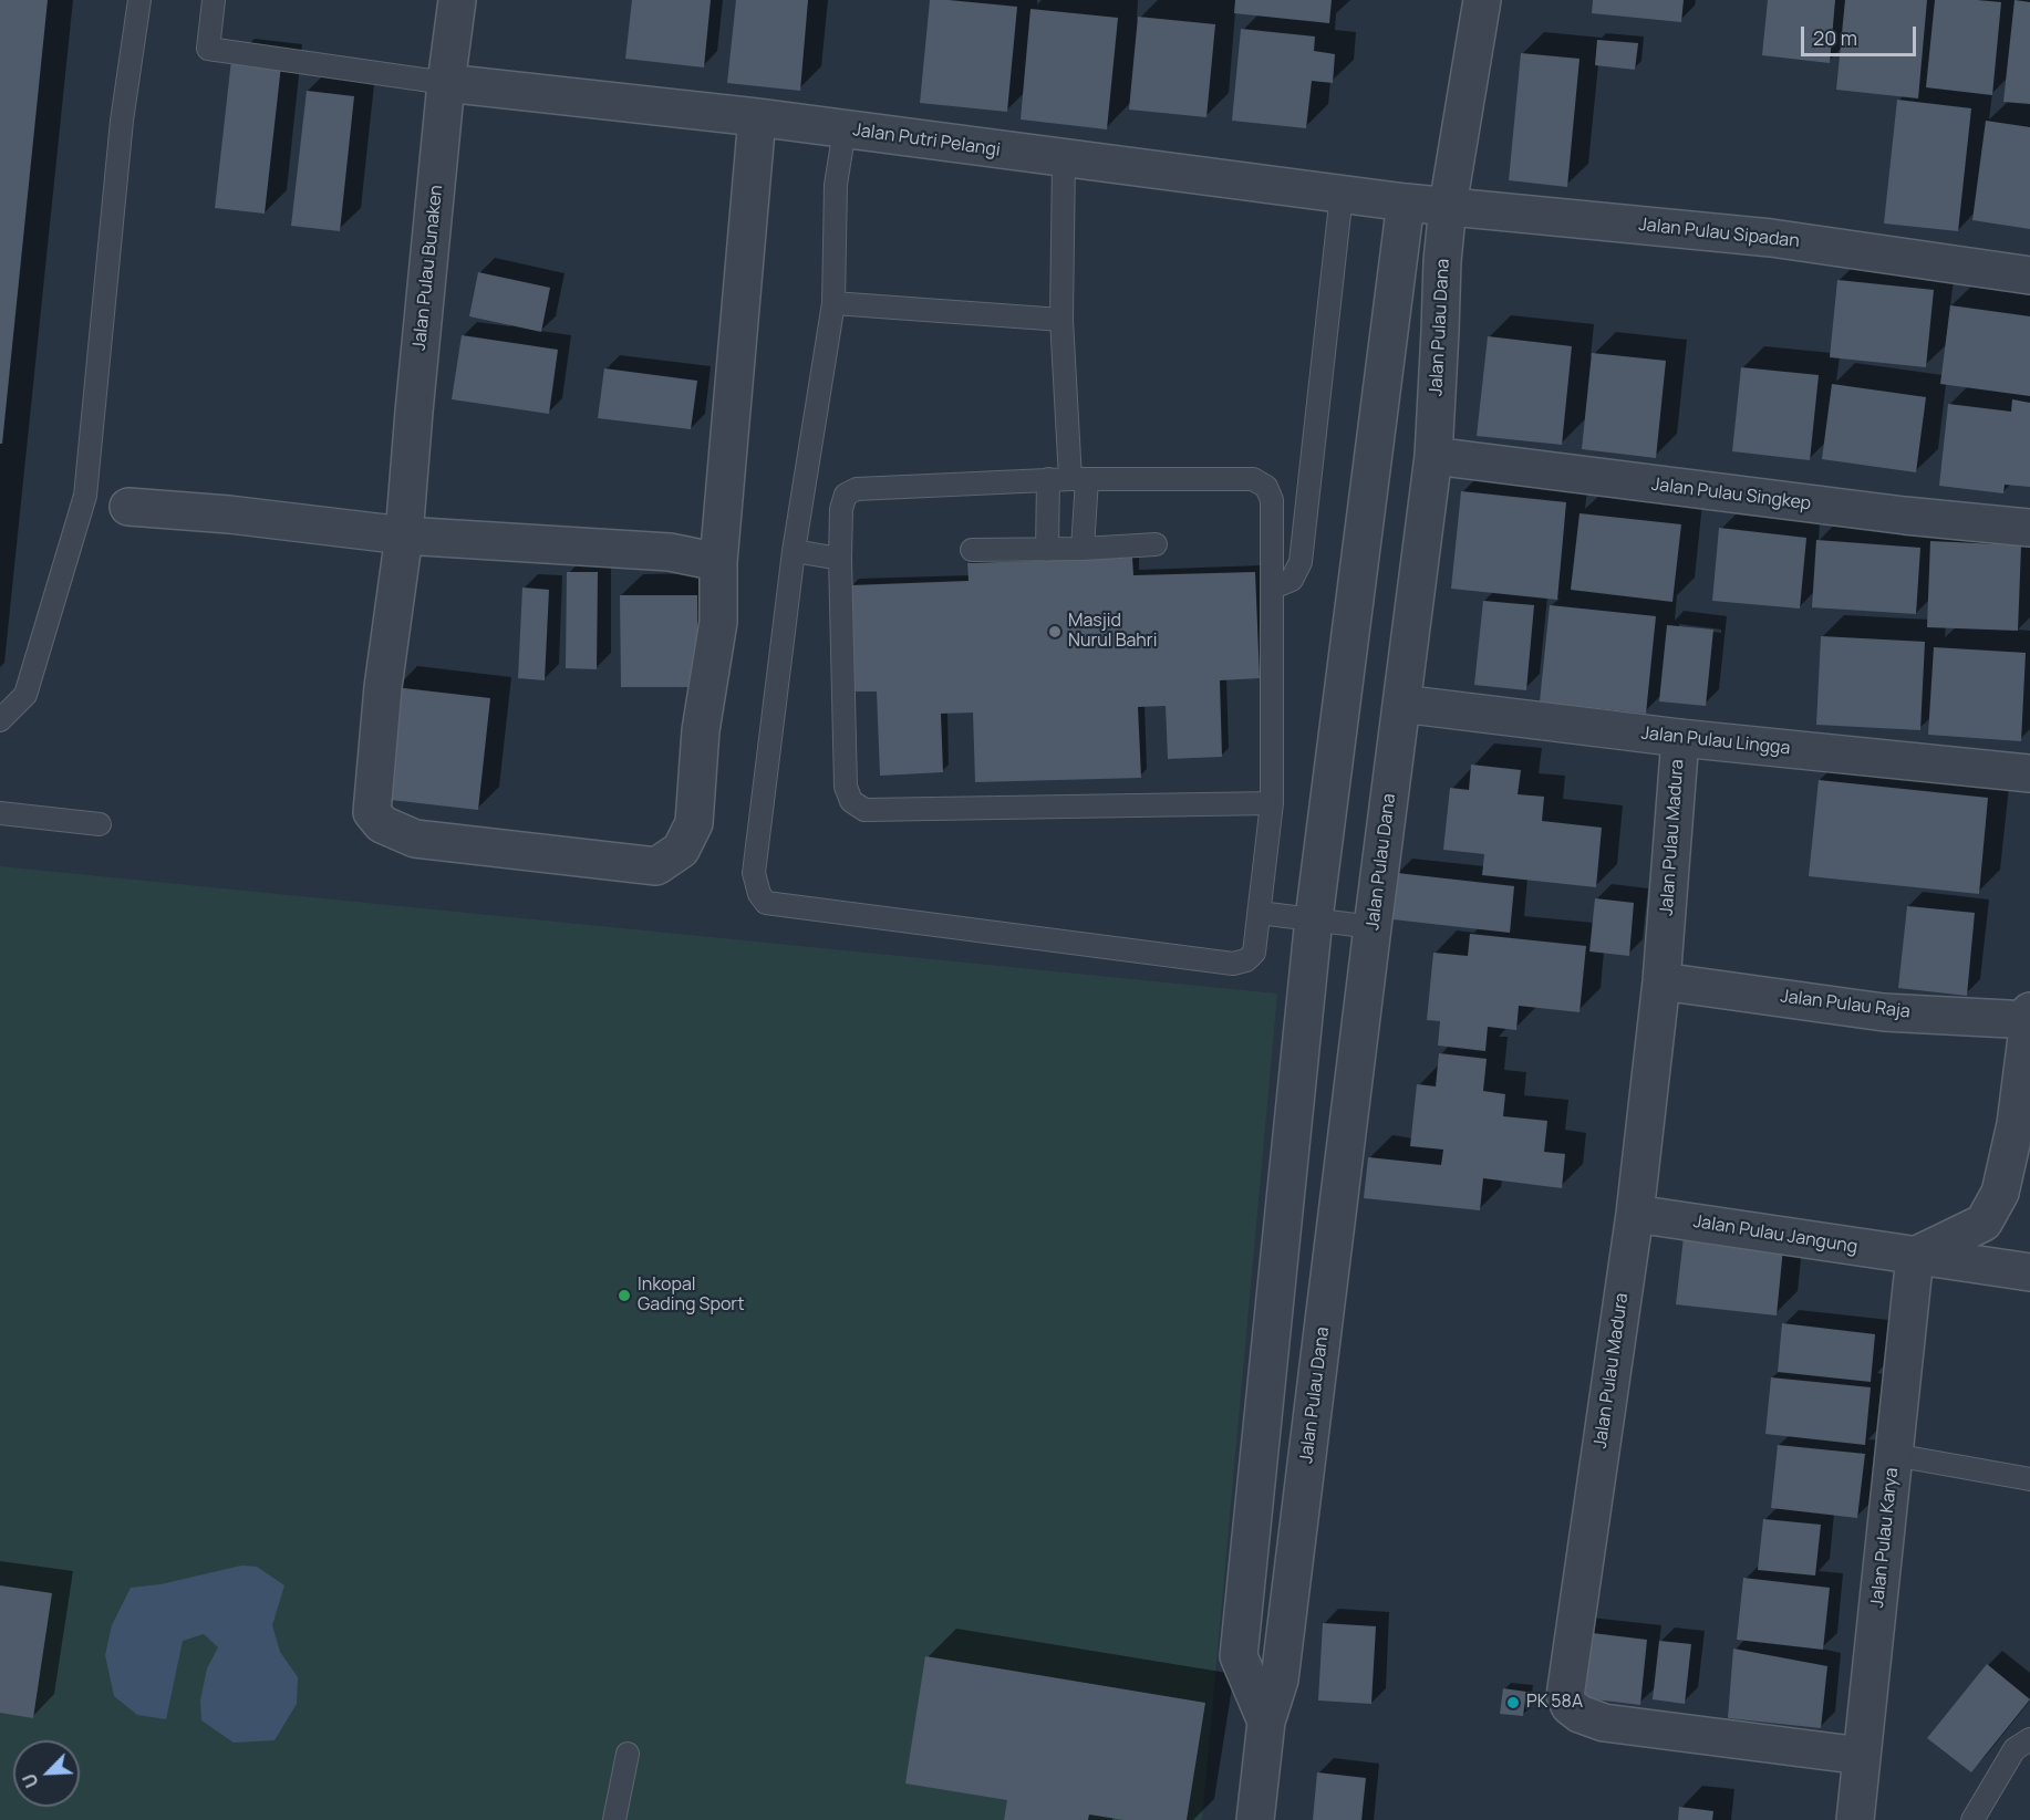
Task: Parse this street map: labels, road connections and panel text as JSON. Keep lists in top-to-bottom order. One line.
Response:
{"streets":{"street":["Jalan Putri Pelangi","Jalan Pulau Sipadan","Jalan Pulau Bunaken","Jalan Pulau Dana","Jalan Pulau Singkep","Jalan Pulau Lingga","Jalan Pulau Madura","Jalan Pulau Raja","Jalan Pulau Jangung","Jalan Pulau Karya"]},"crossings":[["Jalan Putri Pelangi","Jalan Pulau Sipadan"],["Jalan Putri Pelangi","Jalan Pulau Bunaken"],["Jalan Putri Pelangi","Jalan Pulau Dana"],["Jalan Pulau Sipadan","Jalan Pulau Dana"],["Jalan Pulau Dana","Jalan Pulau Singkep"],["Jalan Pulau Dana","Jalan Pulau Lingga"],["Jalan Pulau Lingga","Jalan Pulau Madura"],["Jalan Pulau Madura","Jalan Pulau Raja"],["Jalan Pulau Madura","Jalan Pulau Jangung"],["Jalan Pulau Madura","Jalan Pulau Karya"],["Jalan Pulau Jangung","Jalan Pulau Karya"]],"places":["Masjid Nurul Bahri","Inkopal Gading Sport","PK 58A"],"scale_bar":"20 m","north":"bottom left"}
